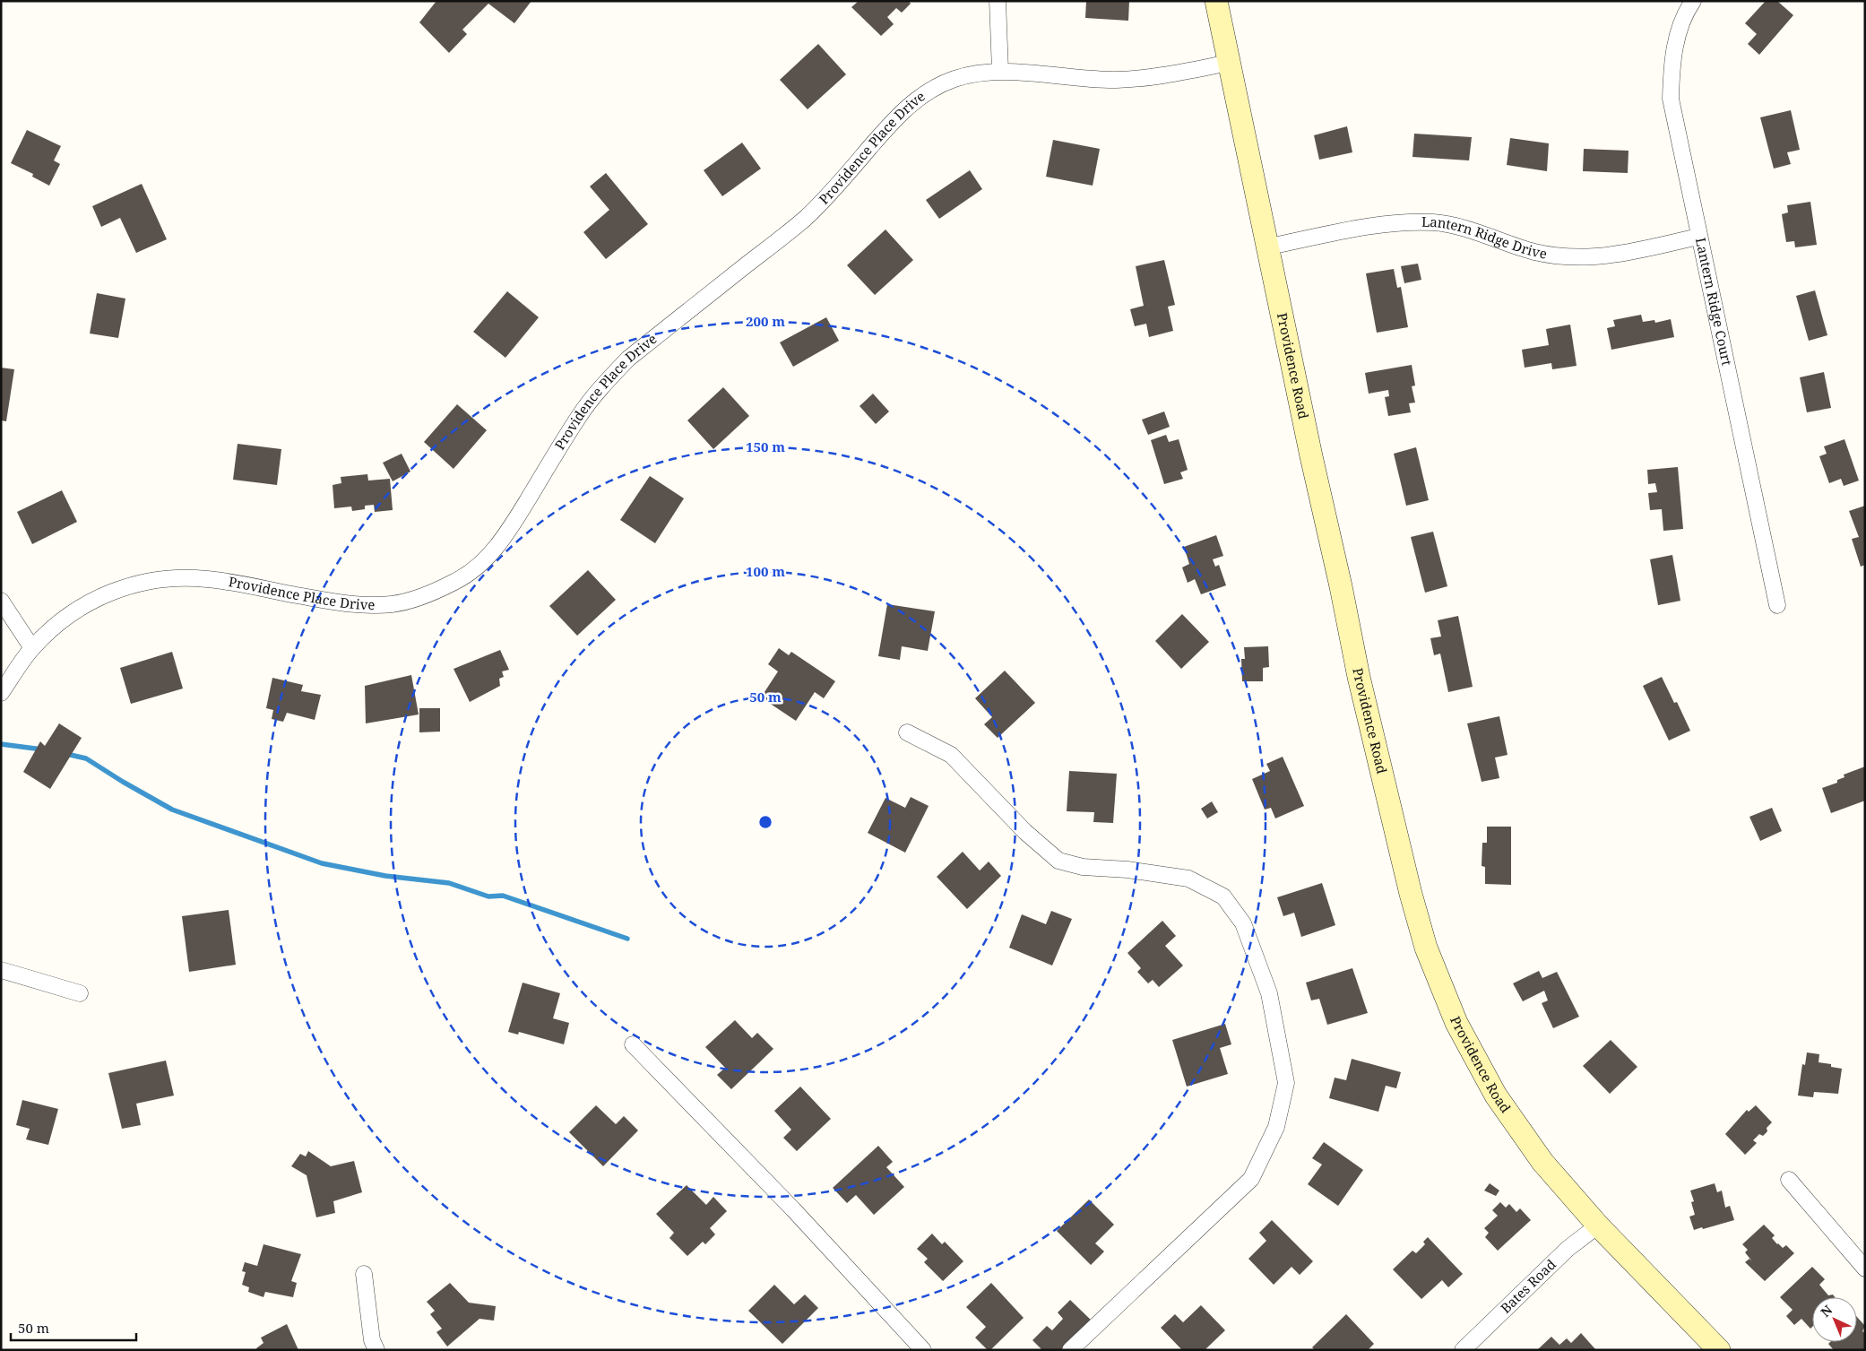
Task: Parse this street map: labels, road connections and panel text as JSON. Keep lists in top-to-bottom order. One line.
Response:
{"streets":{"street":["Providence Place Drive","Lantern Ridge Drive","Lantern Ridge Court","Providence Road","Bates Road"]},"crossings":[["Providence Place Drive","Providence Road"],["Lantern Ridge Drive","Lantern Ridge Court"],["Lantern Ridge Drive","Providence Road"],["Providence Road","Bates Road"]],"scale_bar":"50 m","north":"top left","rings":["200 m","150 m","100 m","50 m"]}
